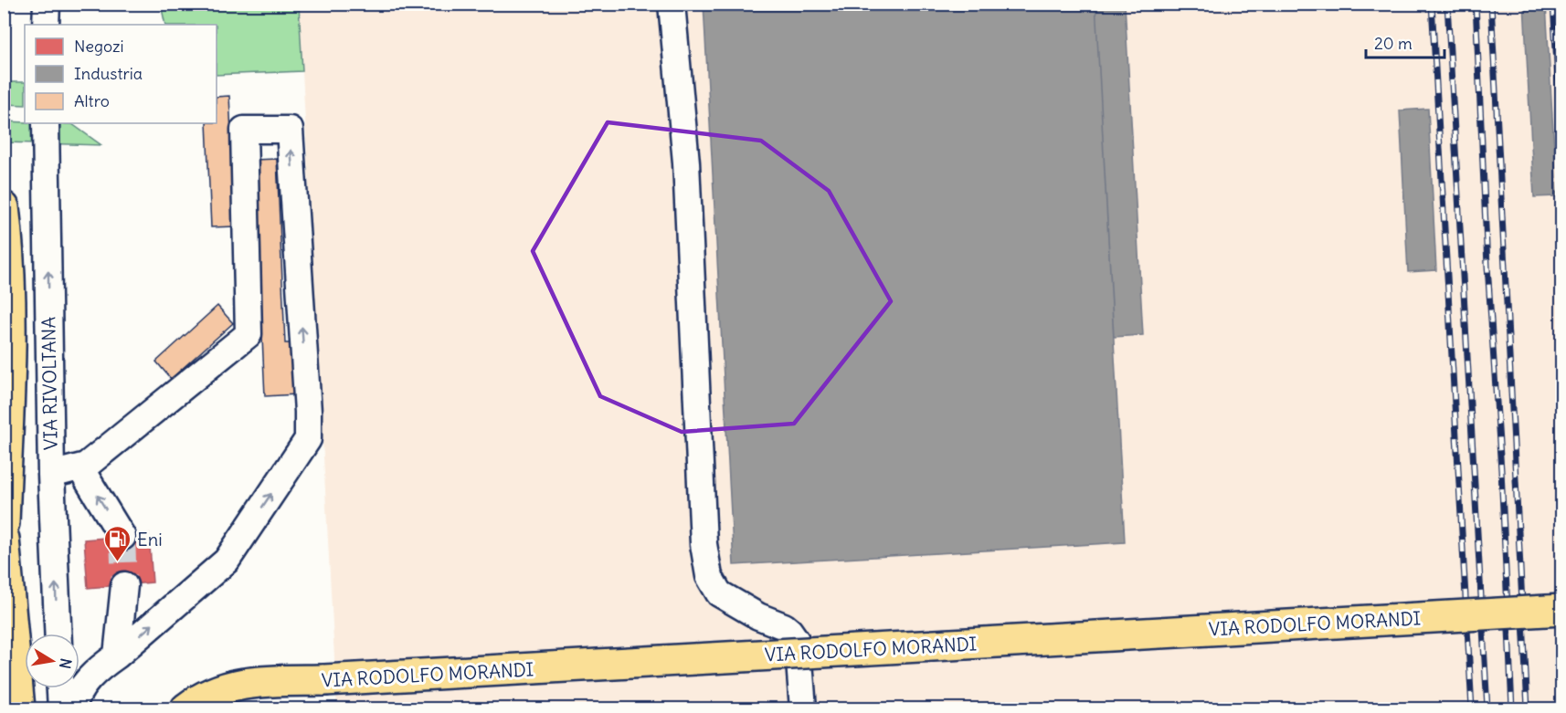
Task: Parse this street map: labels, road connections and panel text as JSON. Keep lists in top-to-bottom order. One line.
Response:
{"streets":{"main road":["VIA RODOLFO MORANDI"],"street":["VIA RIVOLTANA"]},"one_way":["VIA RIVOLTANA"],"places":{"fuel station":["Eni"]},"legend":["Negozi","Industria","Altro"],"scale_bar":"20 m","north":"right"}
